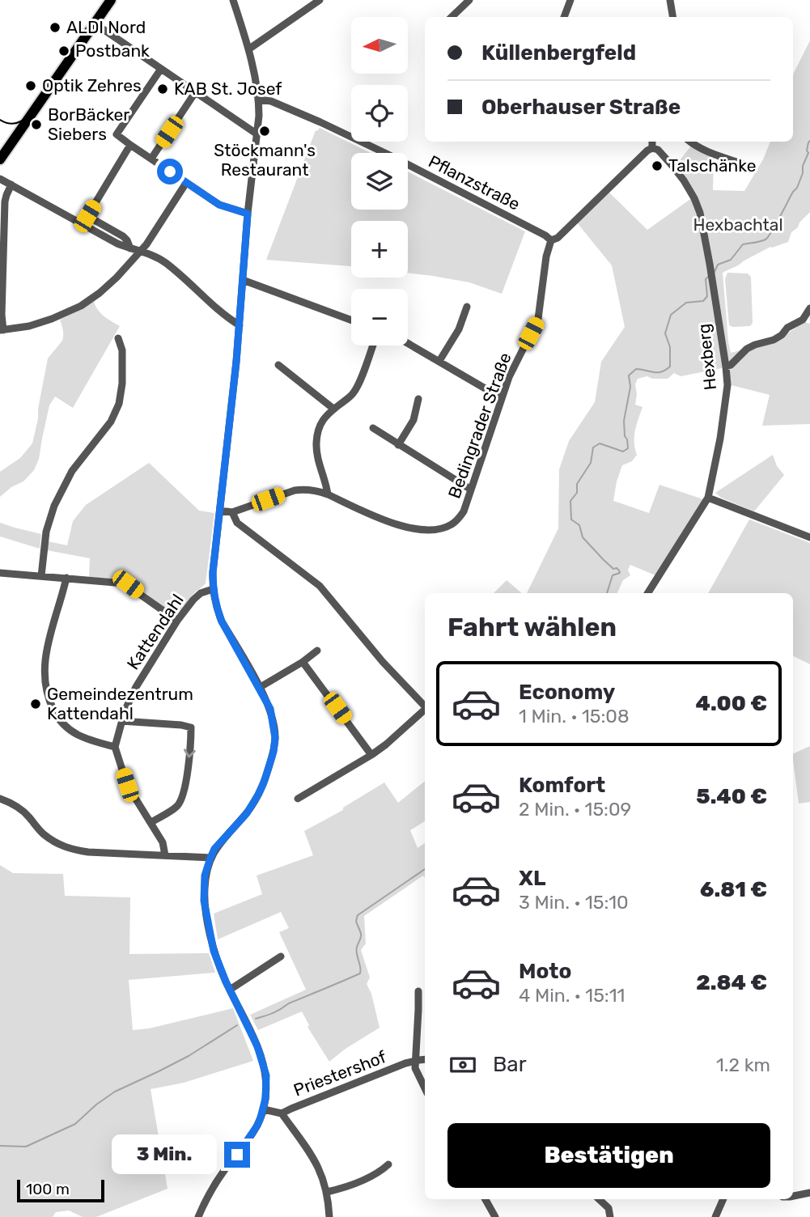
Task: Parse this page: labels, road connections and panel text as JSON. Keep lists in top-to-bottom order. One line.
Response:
{"streets":{"street":["Pflanzstraße","Hexberg","Bedingrader Straße","Kattendahl","Priestershof"]},"crossings":[["Pflanzstraße","Bedingrader Straße"]],"parks":["Hexbachtal"],"places":["ALDI Nord","Postbank","Optik Zehres","KAB St. Josef","BorBäcker Siebers","Stöckmann's Restaurant","Talschänke","Gemeindezentrum Kattendahl"],"scale_bar":"100 m","north":"left","page":{"map_buttons":["+","−"],"banner":["Küllenbergfeld","Oberhauser Straße"],"heading":"Fahrt wählen","list":[{"name":"Economy","note":"1 Min. · 15:08","value":"4.00 €"},{"name":"Komfort","note":"2 Min. · 15:09","value":"5.40 €"},{"name":"XL","note":"3 Min. · 15:10","value":"6.81 €"},{"name":"Moto","note":"4 Min. · 15:11","value":"2.84 €"}],"pay":["Bar","1.2 km"],"buttons":"Bestätigen","bubble":"3 Min.","scale":"100 m"}}
